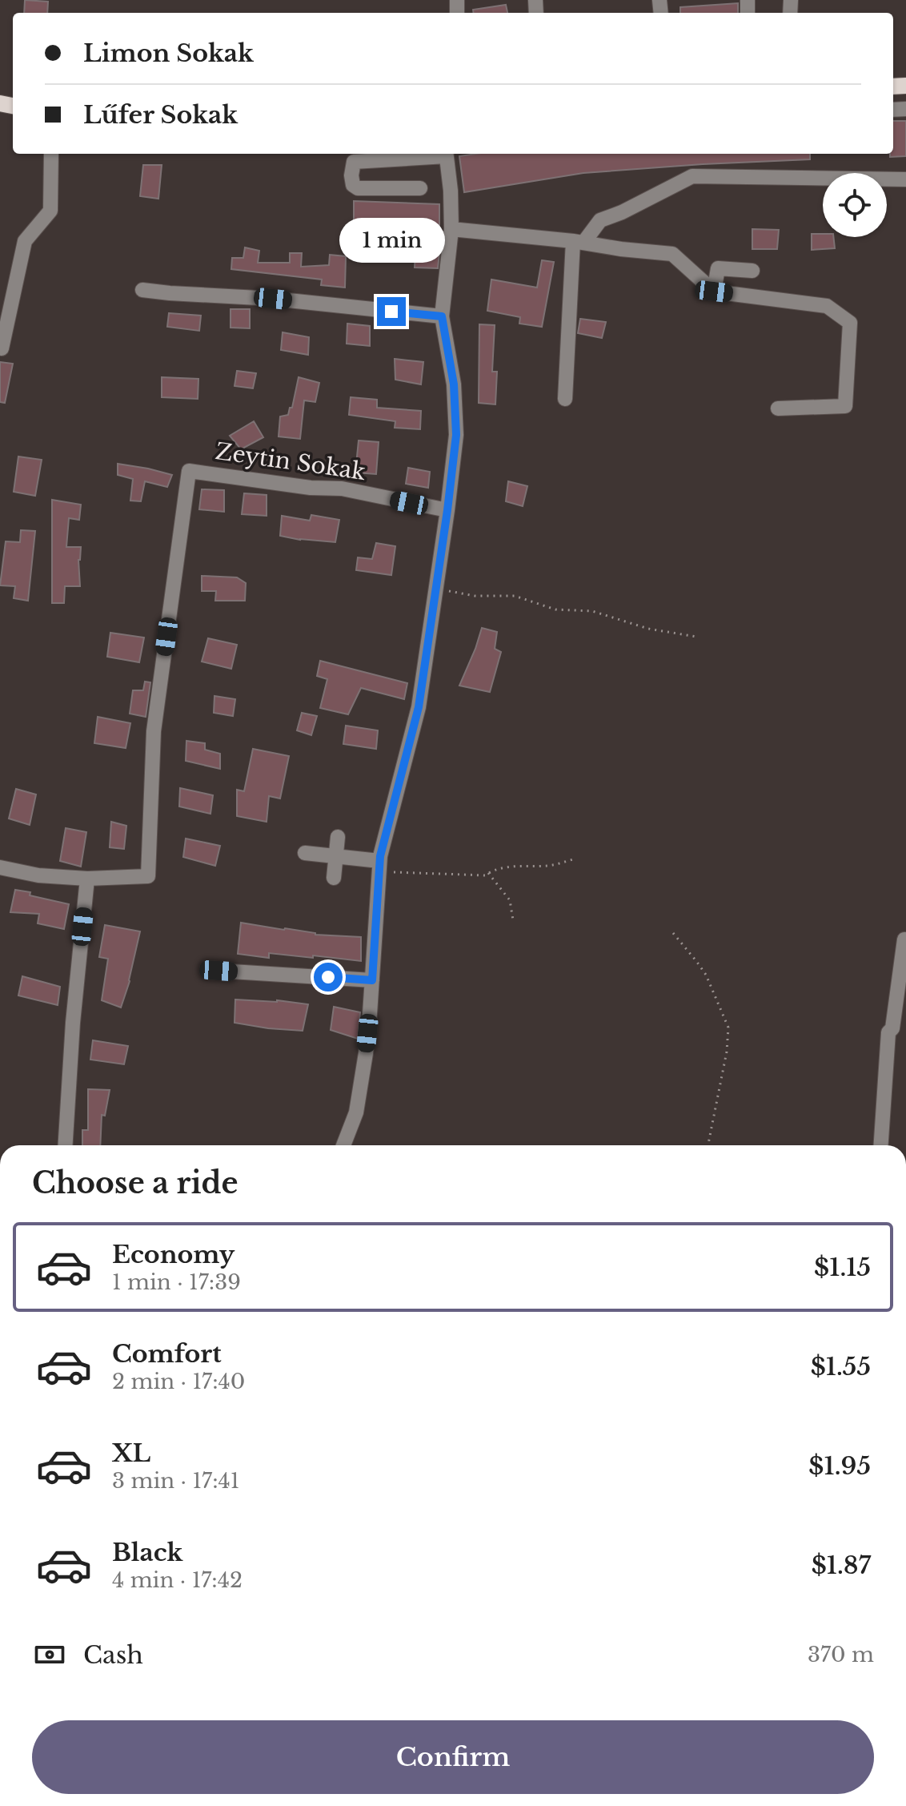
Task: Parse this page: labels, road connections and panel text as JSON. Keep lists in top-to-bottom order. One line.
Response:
{"streets":{"street":["Zeytin Sokak"]},"page":{"banner":["Limon Sokak","Lűfer Sokak"],"bubble":"1 min","heading":"Choose a ride","list":[{"name":"Economy","note":"1 min · 17:39","value":"$1.15"},{"name":"Comfort","note":"2 min · 17:40","value":"$1.55"},{"name":"XL","note":"3 min · 17:41","value":"$1.95"},{"name":"Black","note":"4 min · 17:42","value":"$1.87"}],"pay":["Cash","370 m"],"buttons":"Confirm"}}
